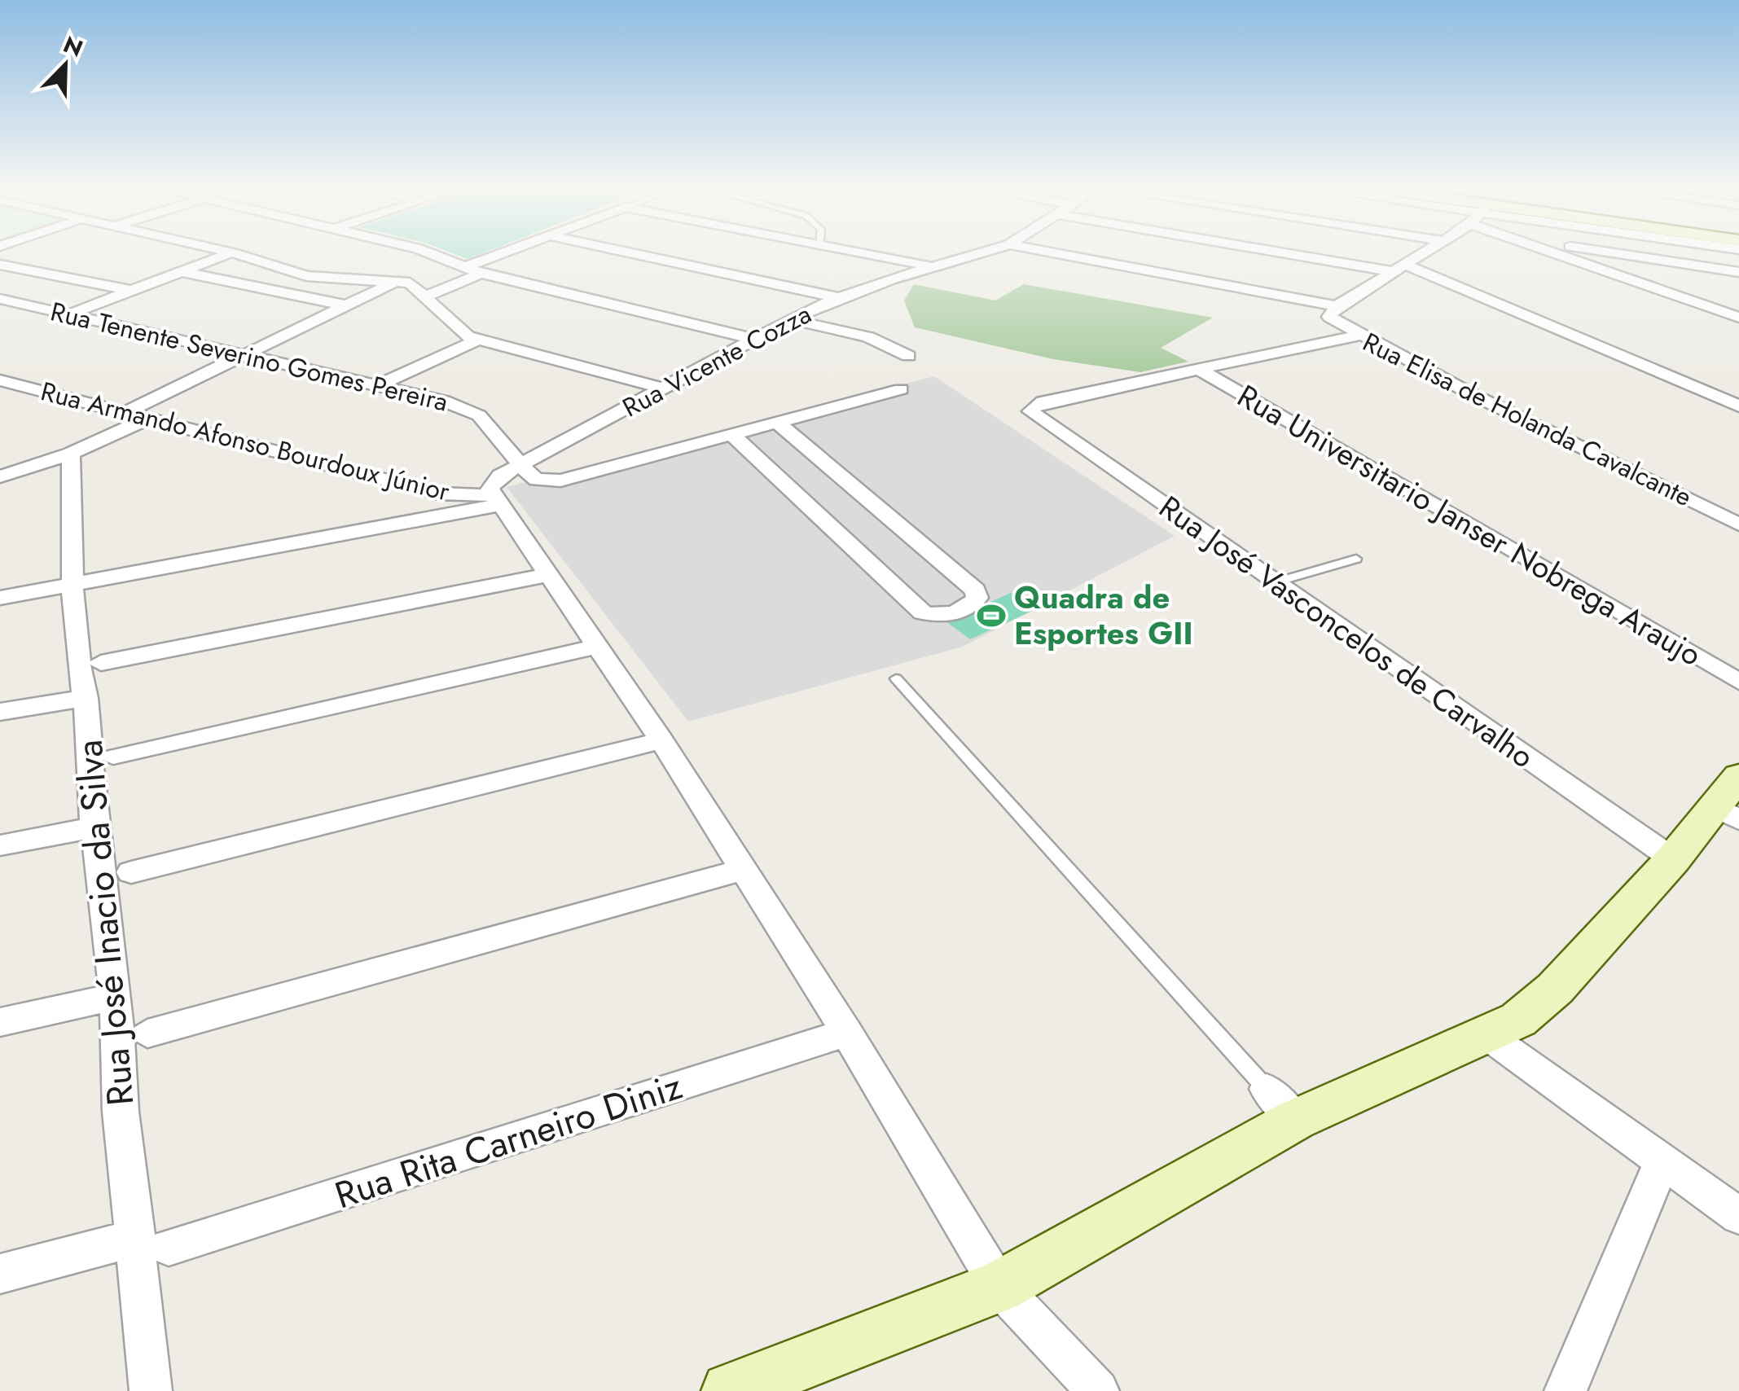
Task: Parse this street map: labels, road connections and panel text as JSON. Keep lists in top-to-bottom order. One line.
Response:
{"streets":{"street":["Rua Tenente Severino Gomes Pereira","Rua Vicente Cozza","Rua Elisa de Holanda Cavalcante","Rua Armando Afonso Bourdoux Júnior","Rua Universitario Janser Nobrega Araujo","Rua José Vasconcelos de Carvalho","Rua José Inacio da Silva","Rua Rita Carneiro Diniz"]},"crossings":[["Rua Tenente Severino Gomes Pereira","Rua Vicente Cozza"],["Rua Vicente Cozza","Rua Armando Afonso Bourdoux Júnior"],["Rua Universitario Janser Nobrega Araujo","Rua José Vasconcelos de Carvalho"],["Rua José Inacio da Silva","Rua Rita Carneiro Diniz"]],"places":{"sports":["Quadra de Esportes GII"]},"north":"top right"}
